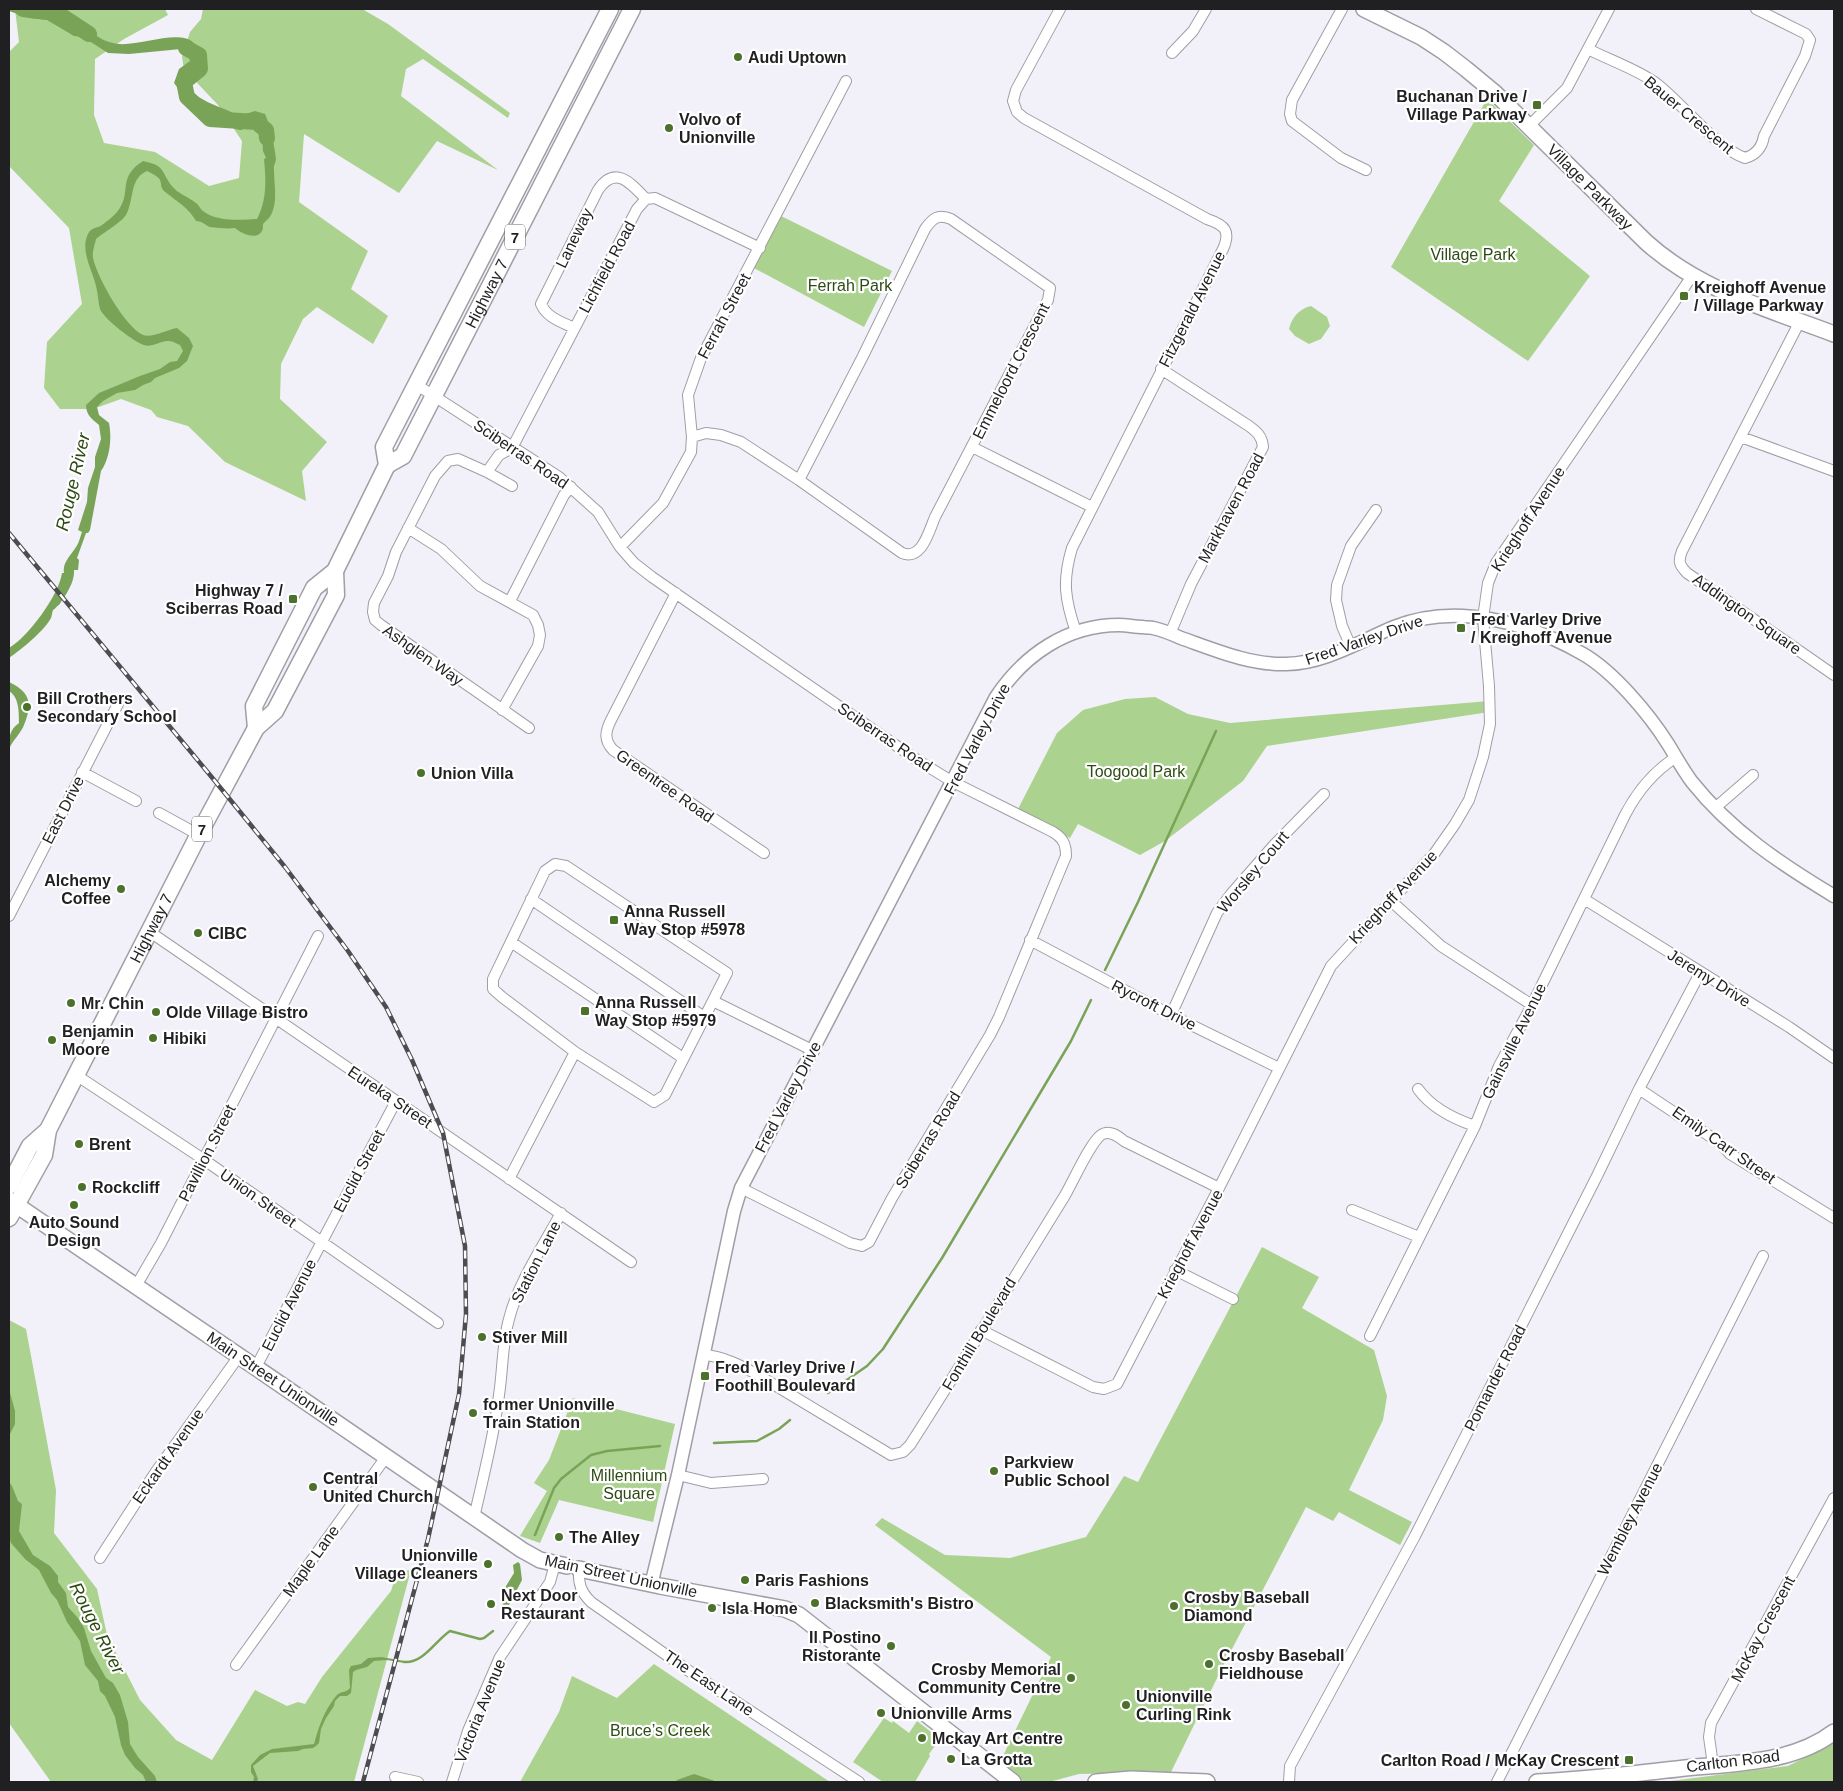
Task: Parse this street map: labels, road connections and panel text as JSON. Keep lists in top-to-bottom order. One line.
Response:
{"streets":{"main road":["Village Parkway","7","Highway 7","Main Street Unionville","Carlton Road"],"street":["Bauer Crescent","Laneway","Lichfield Road","Fitzgerald Avenue","Ferrah Street","Emmeloord Crescent","Sciberras Road","Markhaven Road","Krieghoff Avenue","Addington Square","Fred Varley Drive","Ashglen Way","Greentree Road","East Drive","Worsley Court","Jeremy Drive","Rycroft Drive","Gainsville Avenue","Eureka Street","Emily Carr Street","Pavillion Street","Euclid Street","Union Street","Station Lane","Euclid Avenue","Fonthill Boulevard","Pomander Road","Eckardt Avenue","Wembley Avenue","Maple Lane","McKay Crescent","The East Lane","Victoria Avenue"]},"crossings":[["Village Parkway","Krieghoff Avenue"],["Village Parkway","Addington Square"],["Laneway","Lichfield Road"],["Lichfield Road","Sciberras Road"],["Highway 7","Sciberras Road"],["Highway 7","Eureka Street"],["Highway 7","Union Street"],["Highway 7","Main Street Unionville"],["Fitzgerald Avenue","Markhaven Road"],["Fitzgerald Avenue","Fred Varley Drive"],["Ferrah Street","Emmeloord Crescent"],["Ferrah Street","Sciberras Road"],["Sciberras Road","Fred Varley Drive"],["Sciberras Road","Greentree Road"],["Sciberras Road","Rycroft Drive"],["Markhaven Road","Fred Varley Drive"],["Krieghoff Avenue","Fred Varley Drive"],["Krieghoff Avenue","Rycroft Drive"],["Krieghoff Avenue","Fonthill Boulevard"],["Fred Varley Drive","Gainsville Avenue"],["Fred Varley Drive","Fonthill Boulevard"],["Fred Varley Drive","Main Street Unionville"],["Worsley Court","Rycroft Drive"],["Jeremy Drive","Gainsville Avenue"],["Jeremy Drive","Pomander Road"],["Eureka Street","Pavillion Street"],["Eureka Street","Euclid Street"],["Eureka Street","Station Lane"],["Emily Carr Street","Pomander Road"],["Pavillion Street","Union Street"],["Pavillion Street","Main Street Unionville"],["Euclid Street","Union Street"],["Euclid Street","Euclid Avenue"],["Union Street","Euclid Avenue"],["Station Lane","Main Street Unionville"],["Euclid Avenue","Main Street Unionville"],["Main Street Unionville","Eckardt Avenue"],["Main Street Unionville","Maple Lane"],["Main Street Unionville","The East Lane"],["Main Street Unionville","Victoria Avenue"],["McKay Crescent","Carlton Road"],["The East Lane","Victoria Avenue"]],"water":["Rouge River"],"parks":["Village Park","Ferrah Park","Toogood Park","Millennium Square","Bruce’s Creek"],"places":{"other":["Audi Uptown","Volvo of Unionville","Bill Crothers Secondary School","Union Villa","Alchemy Coffee","CIBC","Mr. Chin","Olde Village Bistro","Hibiki","Benjamin Moore","Brent","Rockcliff","Auto Sound Design","Stiver Mill","former Unionville Train Station","Parkview Public School","Central United Church","The Alley","Unionville Village Cleaners","Paris Fashions","Blacksmith's Bistro","Next Door Restaurant","Crosby Baseball Diamond","Isla Home","Il Postino Ristorante","Crosby Baseball Fieldhouse","Crosby Memorial Community Centre","Unionville Curling Rink","Unionville Arms","Mckay Art Centre","La Grotta"],"transit":["Buchanan Drive / Village Parkway","Kreighoff Avenue / Village Parkway","Highway 7 / Sciberras Road","Fred Varley Drive / Kreighoff Avenue","Anna Russell Way Stop #5978","Anna Russell Way Stop #5979","Fred Varley Drive / Foothill Boulevard","Carlton Road / McKay Crescent"]}}
